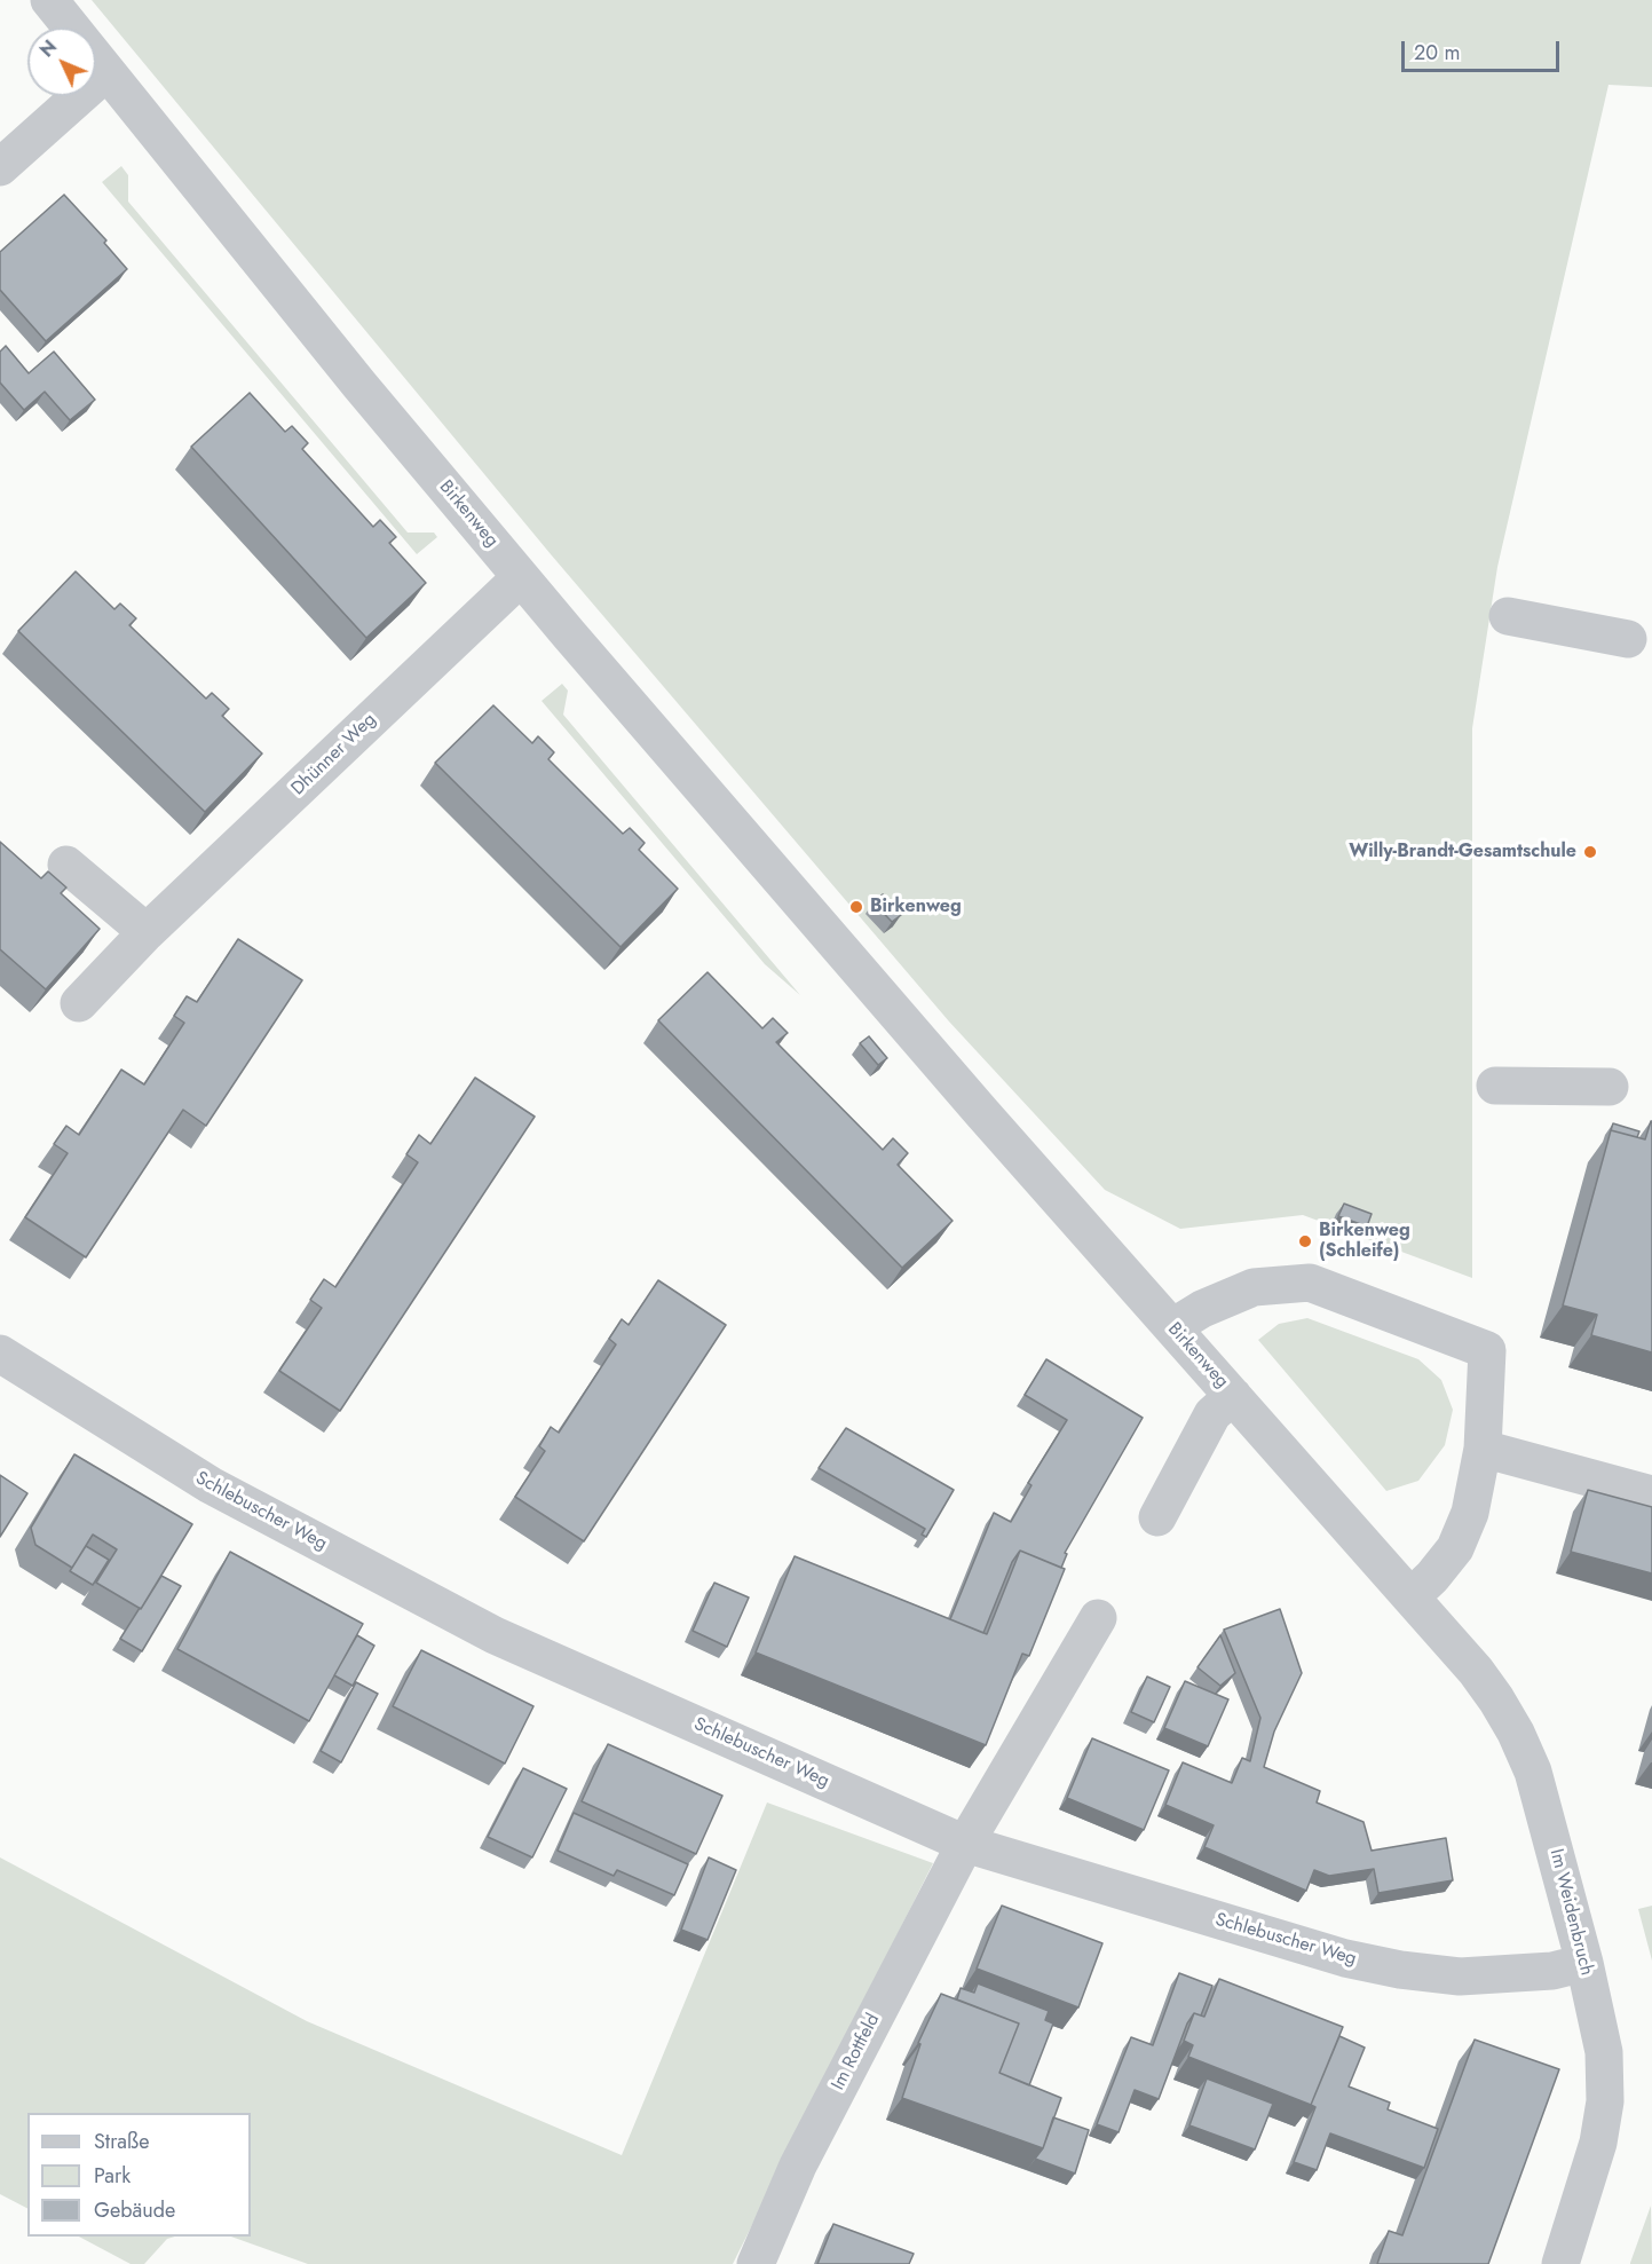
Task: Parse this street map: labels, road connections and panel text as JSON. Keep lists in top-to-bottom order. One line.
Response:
{"streets":{"street":["Birkenweg","Dhünner Weg","Schlebuscher Weg","Im Weidenbruch","Im Rottfeld"]},"crossings":[["Birkenweg","Dhünner Weg"],["Birkenweg","Im Weidenbruch"],["Schlebuscher Weg","Im Weidenbruch"],["Schlebuscher Weg","Im Rottfeld"]],"places":["Willy-Brandt-Gesamtschule","Birkenweg","Birkenweg (Schleife)"],"legend":["Straße","Park","Gebäude"],"scale_bar":"20 m","north":"top left"}
